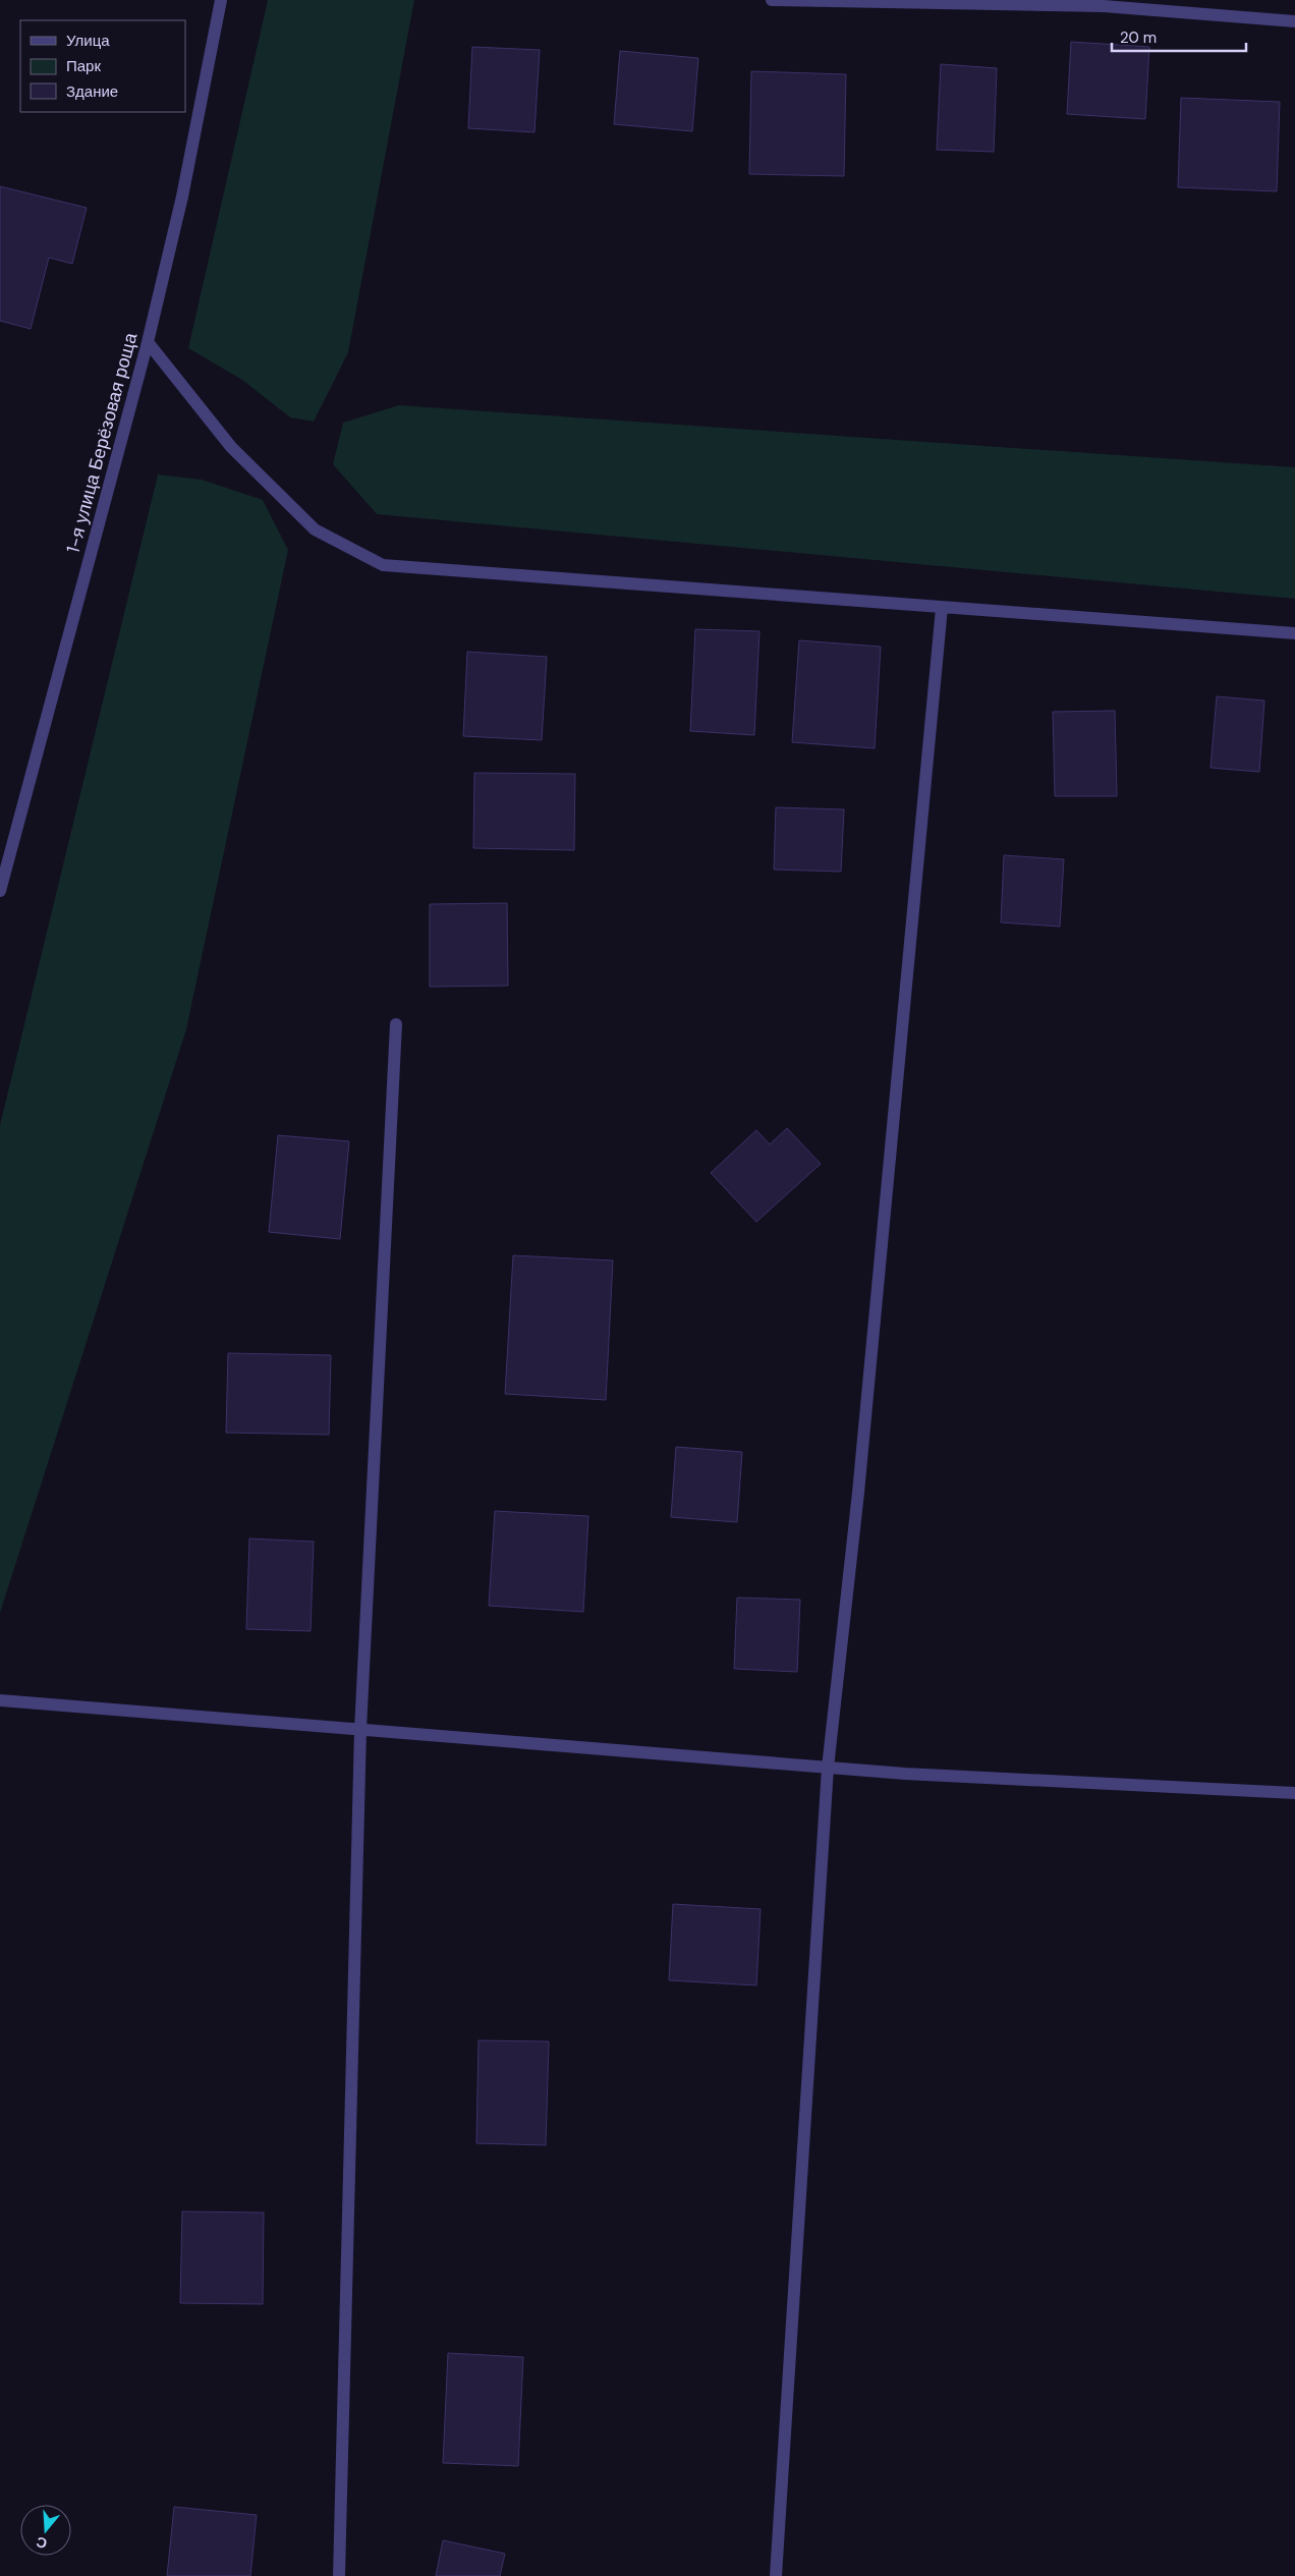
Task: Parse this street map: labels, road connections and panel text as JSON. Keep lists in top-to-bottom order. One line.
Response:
{"streets":{"street":["1-я улица Берёзовая роща"]},"legend":["Улица","Парк","Здание"],"scale_bar":"20 m","north":"bottom"}
